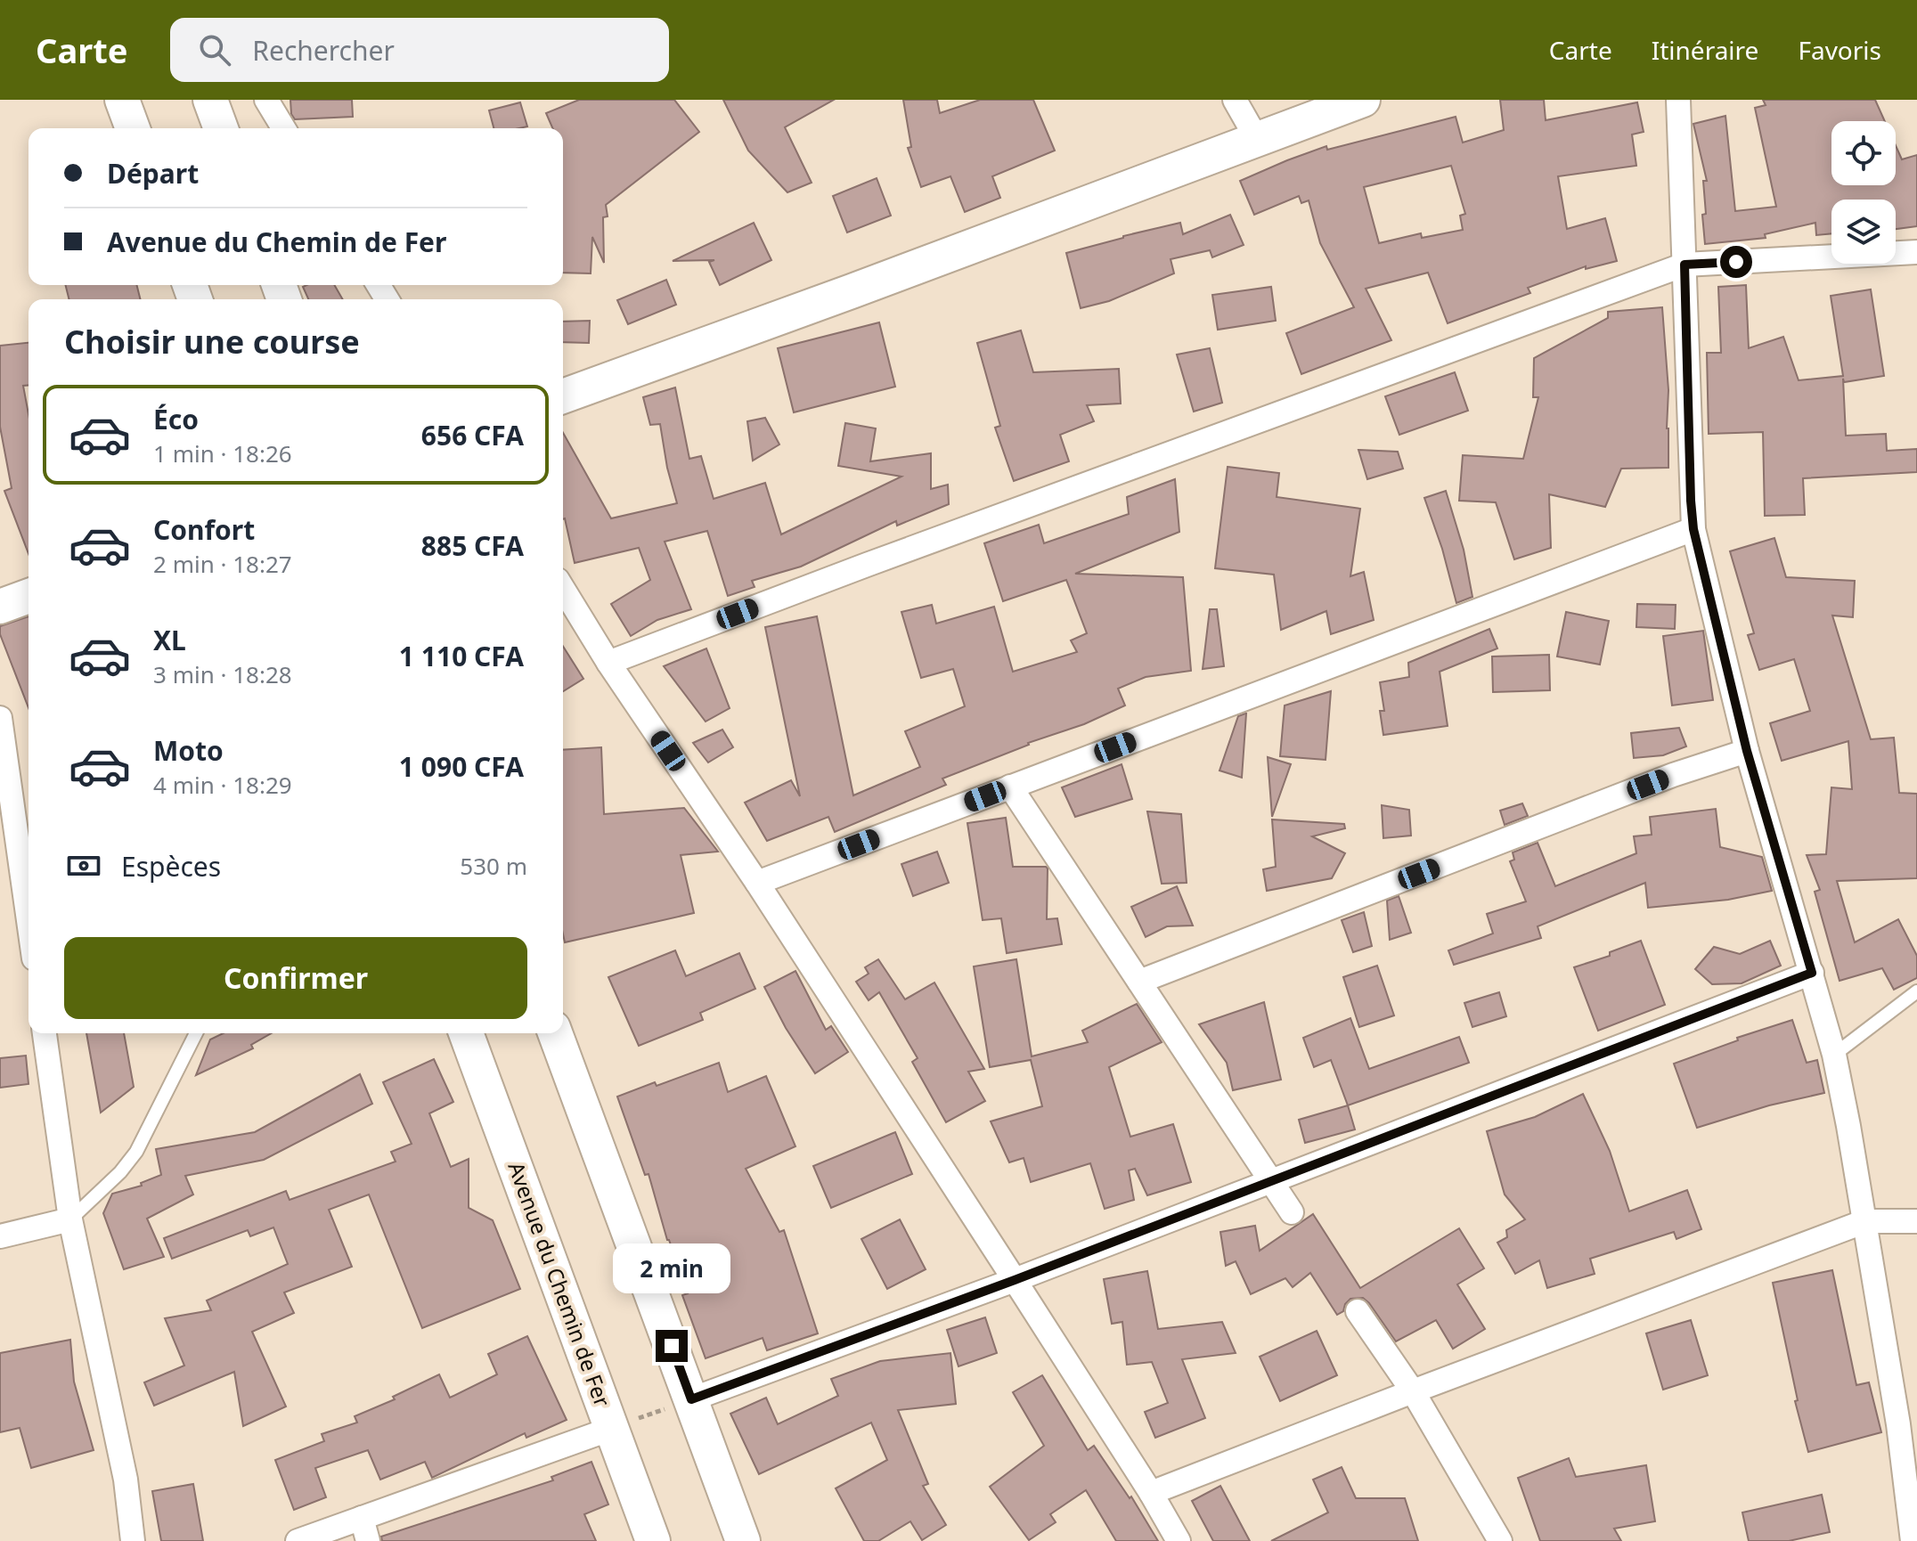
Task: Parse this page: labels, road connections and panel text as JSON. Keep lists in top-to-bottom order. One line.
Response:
{"streets":{"main road":["Avenue du Chemin de Fer"]},"page":{"header":"Carte","search":"Rechercher","nav":["Carte","Itinéraire","Favoris"],"banner":["Départ","Avenue du Chemin de Fer"],"heading":"Choisir une course","list":[{"name":"Éco","note":"1 min · 18:26","value":"656 CFA"},{"name":"Confort","note":"2 min · 18:27","value":"885 CFA"},{"name":"XL","note":"3 min · 18:28","value":"1 110 CFA"},{"name":"Moto","note":"4 min · 18:29","value":"1 090 CFA"}],"pay":["Espèces","530 m"],"buttons":"Confirmer","bubble":"2 min"}}
